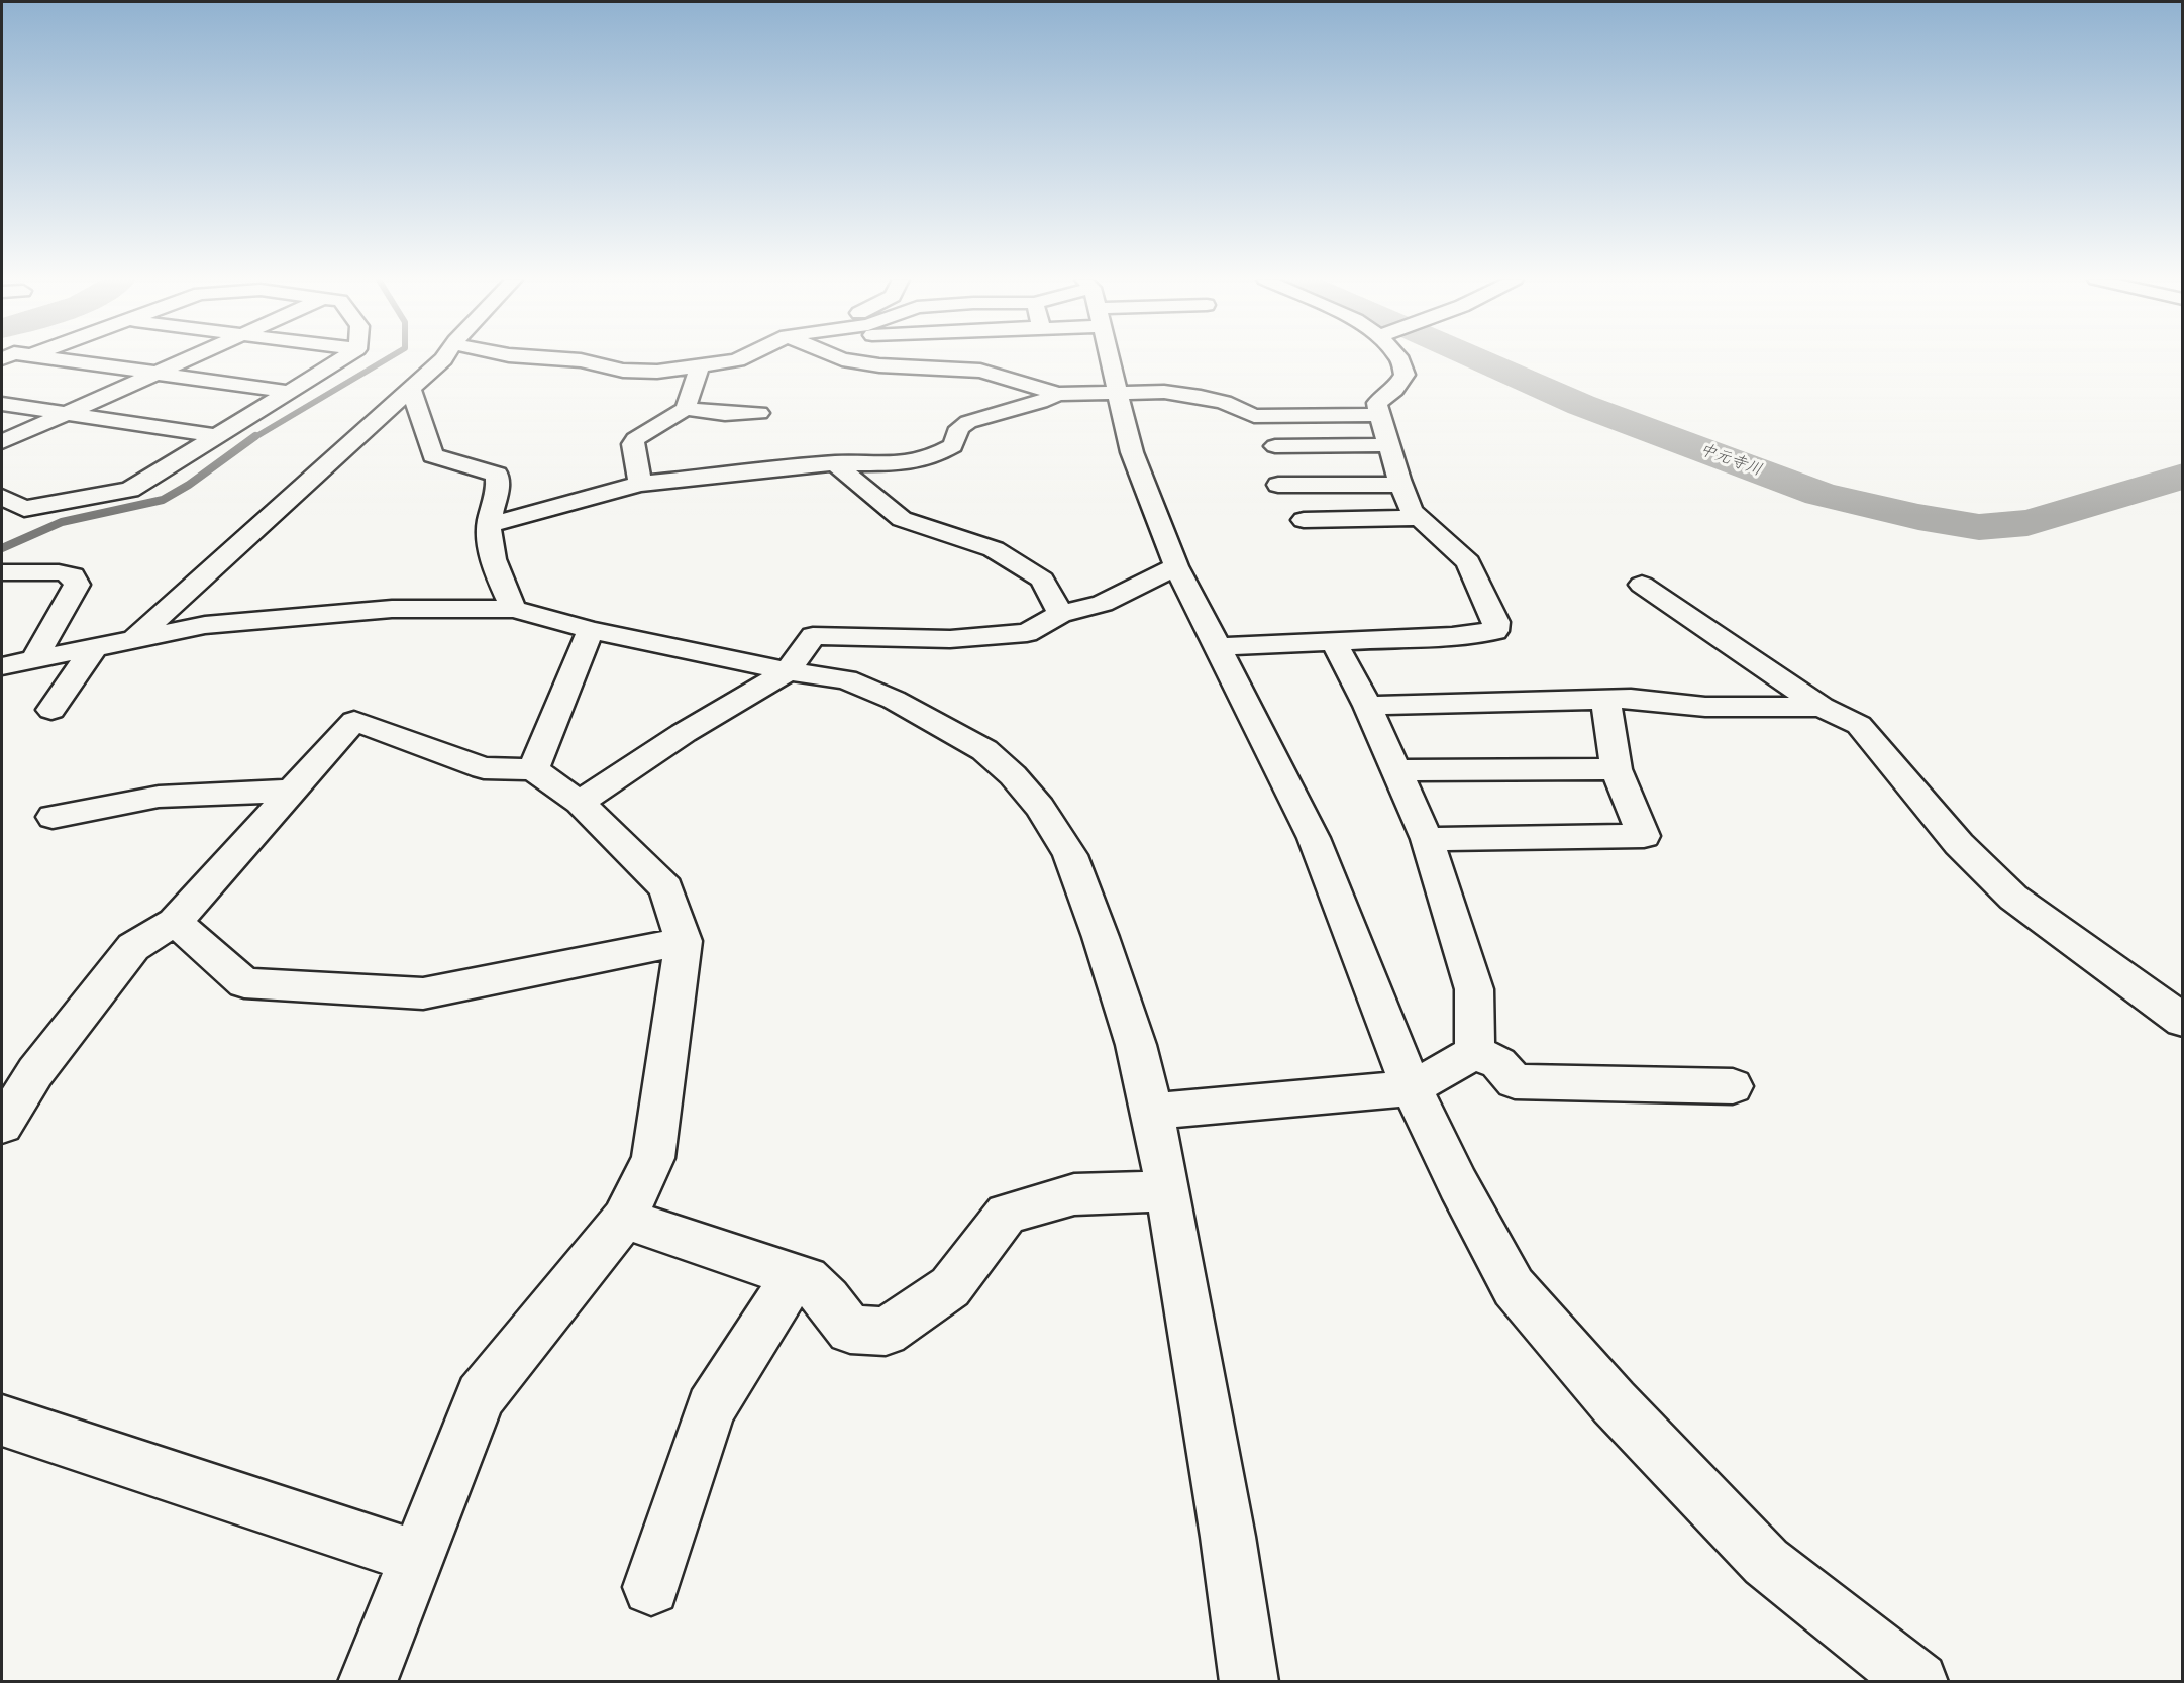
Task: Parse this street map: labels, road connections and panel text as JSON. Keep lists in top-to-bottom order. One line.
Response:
{"water":["中元寺川"]}
